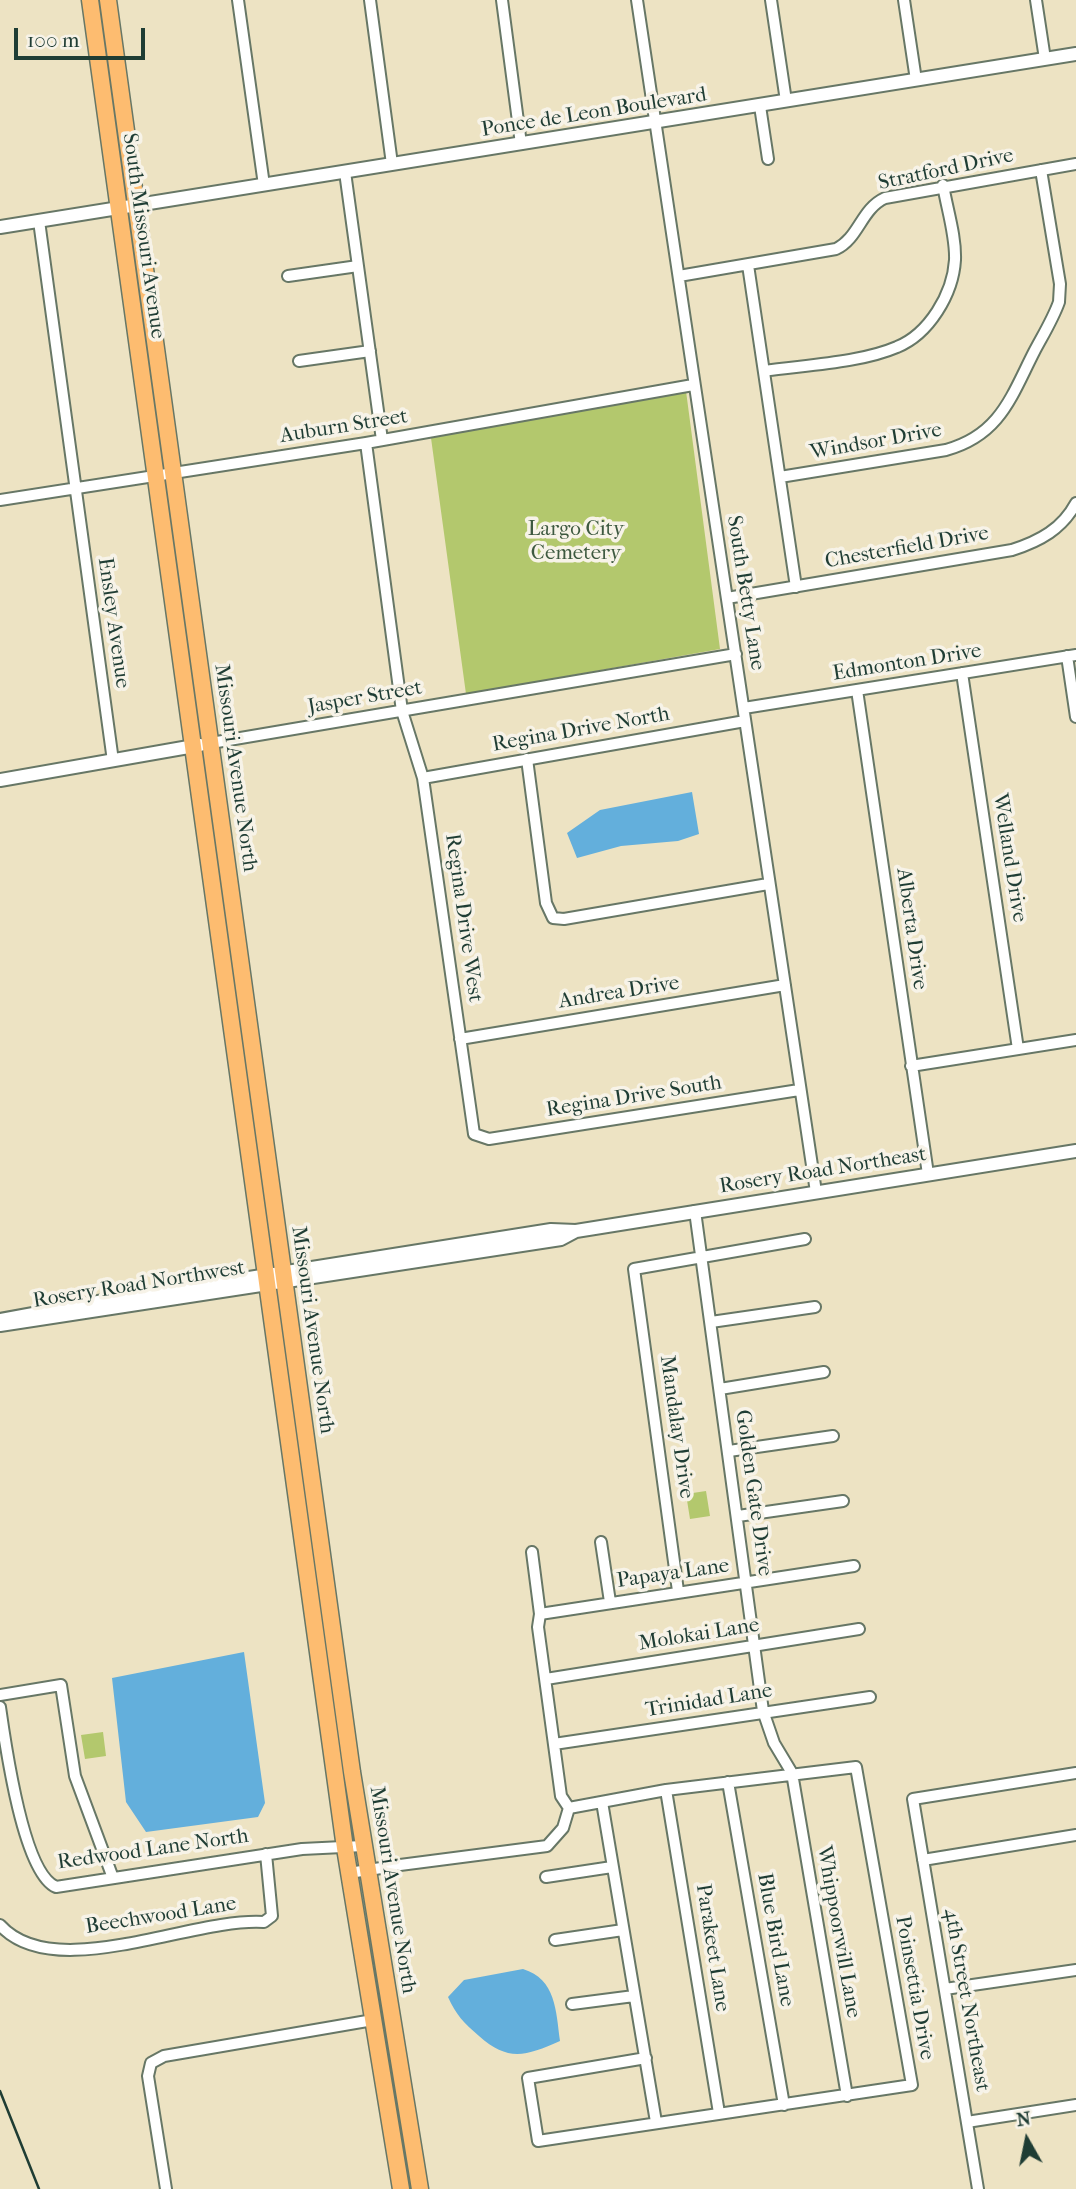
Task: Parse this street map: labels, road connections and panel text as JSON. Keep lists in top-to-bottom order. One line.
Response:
{"streets":{"main road":["South Missouri Avenue","Missouri Avenue North"],"street":["Ponce de Leon Boulevard","Stratford Drive","Auburn Street","Windsor Drive","Chesterfield Drive","South Betty Lane","Ensley Avenue","Edmonton Drive","Jasper Street","Regina Drive North","Welland Drive","Regina Drive West","Alberta Drive","Andrea Drive","Regina Drive South","Rosery Road Northeast","Rosery Road Northwest","Mandalay Drive","Golden Gate Drive","Papaya Lane","Molokai Lane","Trinidad Lane","Redwood Lane North","Beechwood Lane","Whippoorwill Lane","Blue Bird Lane","Parakeet Lane","Poinsettia Drive","4th Street Northeast"]},"crossings":[["Ponce de Leon Boulevard","South Missouri Avenue"],["Ponce de Leon Boulevard","South Betty Lane"],["Ponce de Leon Boulevard","Ensley Avenue"],["Stratford Drive","Windsor Drive"],["Stratford Drive","South Betty Lane"],["South Missouri Avenue","Auburn Street"],["South Missouri Avenue","Missouri Avenue North"],["Auburn Street","South Betty Lane"],["Auburn Street","Ensley Avenue"],["Auburn Street","Missouri Avenue North"],["Auburn Street","Regina Drive West"],["Chesterfield Drive","South Betty Lane"],["South Betty Lane","Edmonton Drive"],["South Betty Lane","Jasper Street"],["South Betty Lane","Regina Drive North"],["South Betty Lane","Andrea Drive"],["South Betty Lane","Regina Drive South"],["South Betty Lane","Rosery Road Northeast"],["Ensley Avenue","Jasper Street"],["Edmonton Drive","Welland Drive"],["Edmonton Drive","Alberta Drive"],["Jasper Street","Missouri Avenue North"],["Jasper Street","Regina Drive West"],["Regina Drive North","Regina Drive West"],["Missouri Avenue North","Rosery Road Northeast"],["Missouri Avenue North","Rosery Road Northwest"],["Missouri Avenue North","Redwood Lane North"],["Regina Drive West","Andrea Drive"],["Regina Drive West","Regina Drive South"],["Alberta Drive","Rosery Road Northeast"],["Rosery Road Northeast","Rosery Road Northwest"],["Rosery Road Northeast","Golden Gate Drive"],["Mandalay Drive","Golden Gate Drive"],["Mandalay Drive","Papaya Lane"],["Golden Gate Drive","Papaya Lane"],["Golden Gate Drive","Molokai Lane"],["Golden Gate Drive","Trinidad Lane"],["Golden Gate Drive","Whippoorwill Lane"],["Golden Gate Drive","Poinsettia Drive"],["Redwood Lane North","Beechwood Lane"],["Whippoorwill Lane","Poinsettia Drive"],["Blue Bird Lane","Poinsettia Drive"],["Parakeet Lane","Poinsettia Drive"]],"parks":["Largo City Cemetery"],"scale_bar":"100 m","north":"top"}
